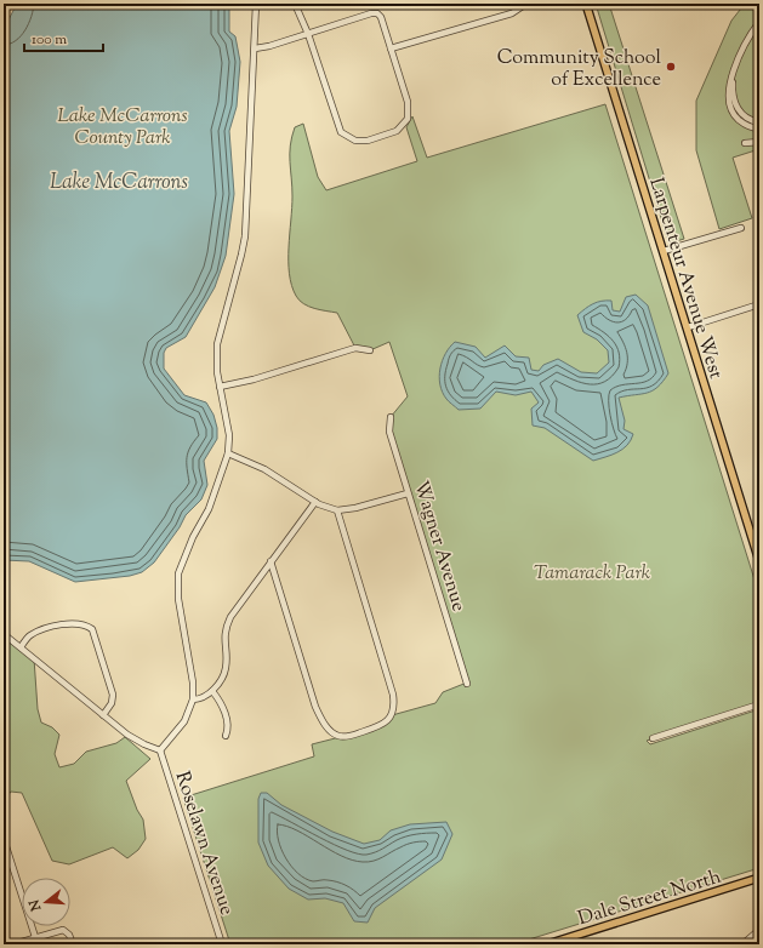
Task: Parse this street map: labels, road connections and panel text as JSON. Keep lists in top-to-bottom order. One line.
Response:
{"streets":{"main road":["Larpenteur Avenue West","Dale Street North"],"street":["Wagner Avenue","Roselawn Avenue"]},"water":["Lake McCarrons"],"parks":["Lake McCarrons County Park","Tamarack Park"],"places":["Community School of Excellence"],"scale_bar":"100 m","north":"left"}
